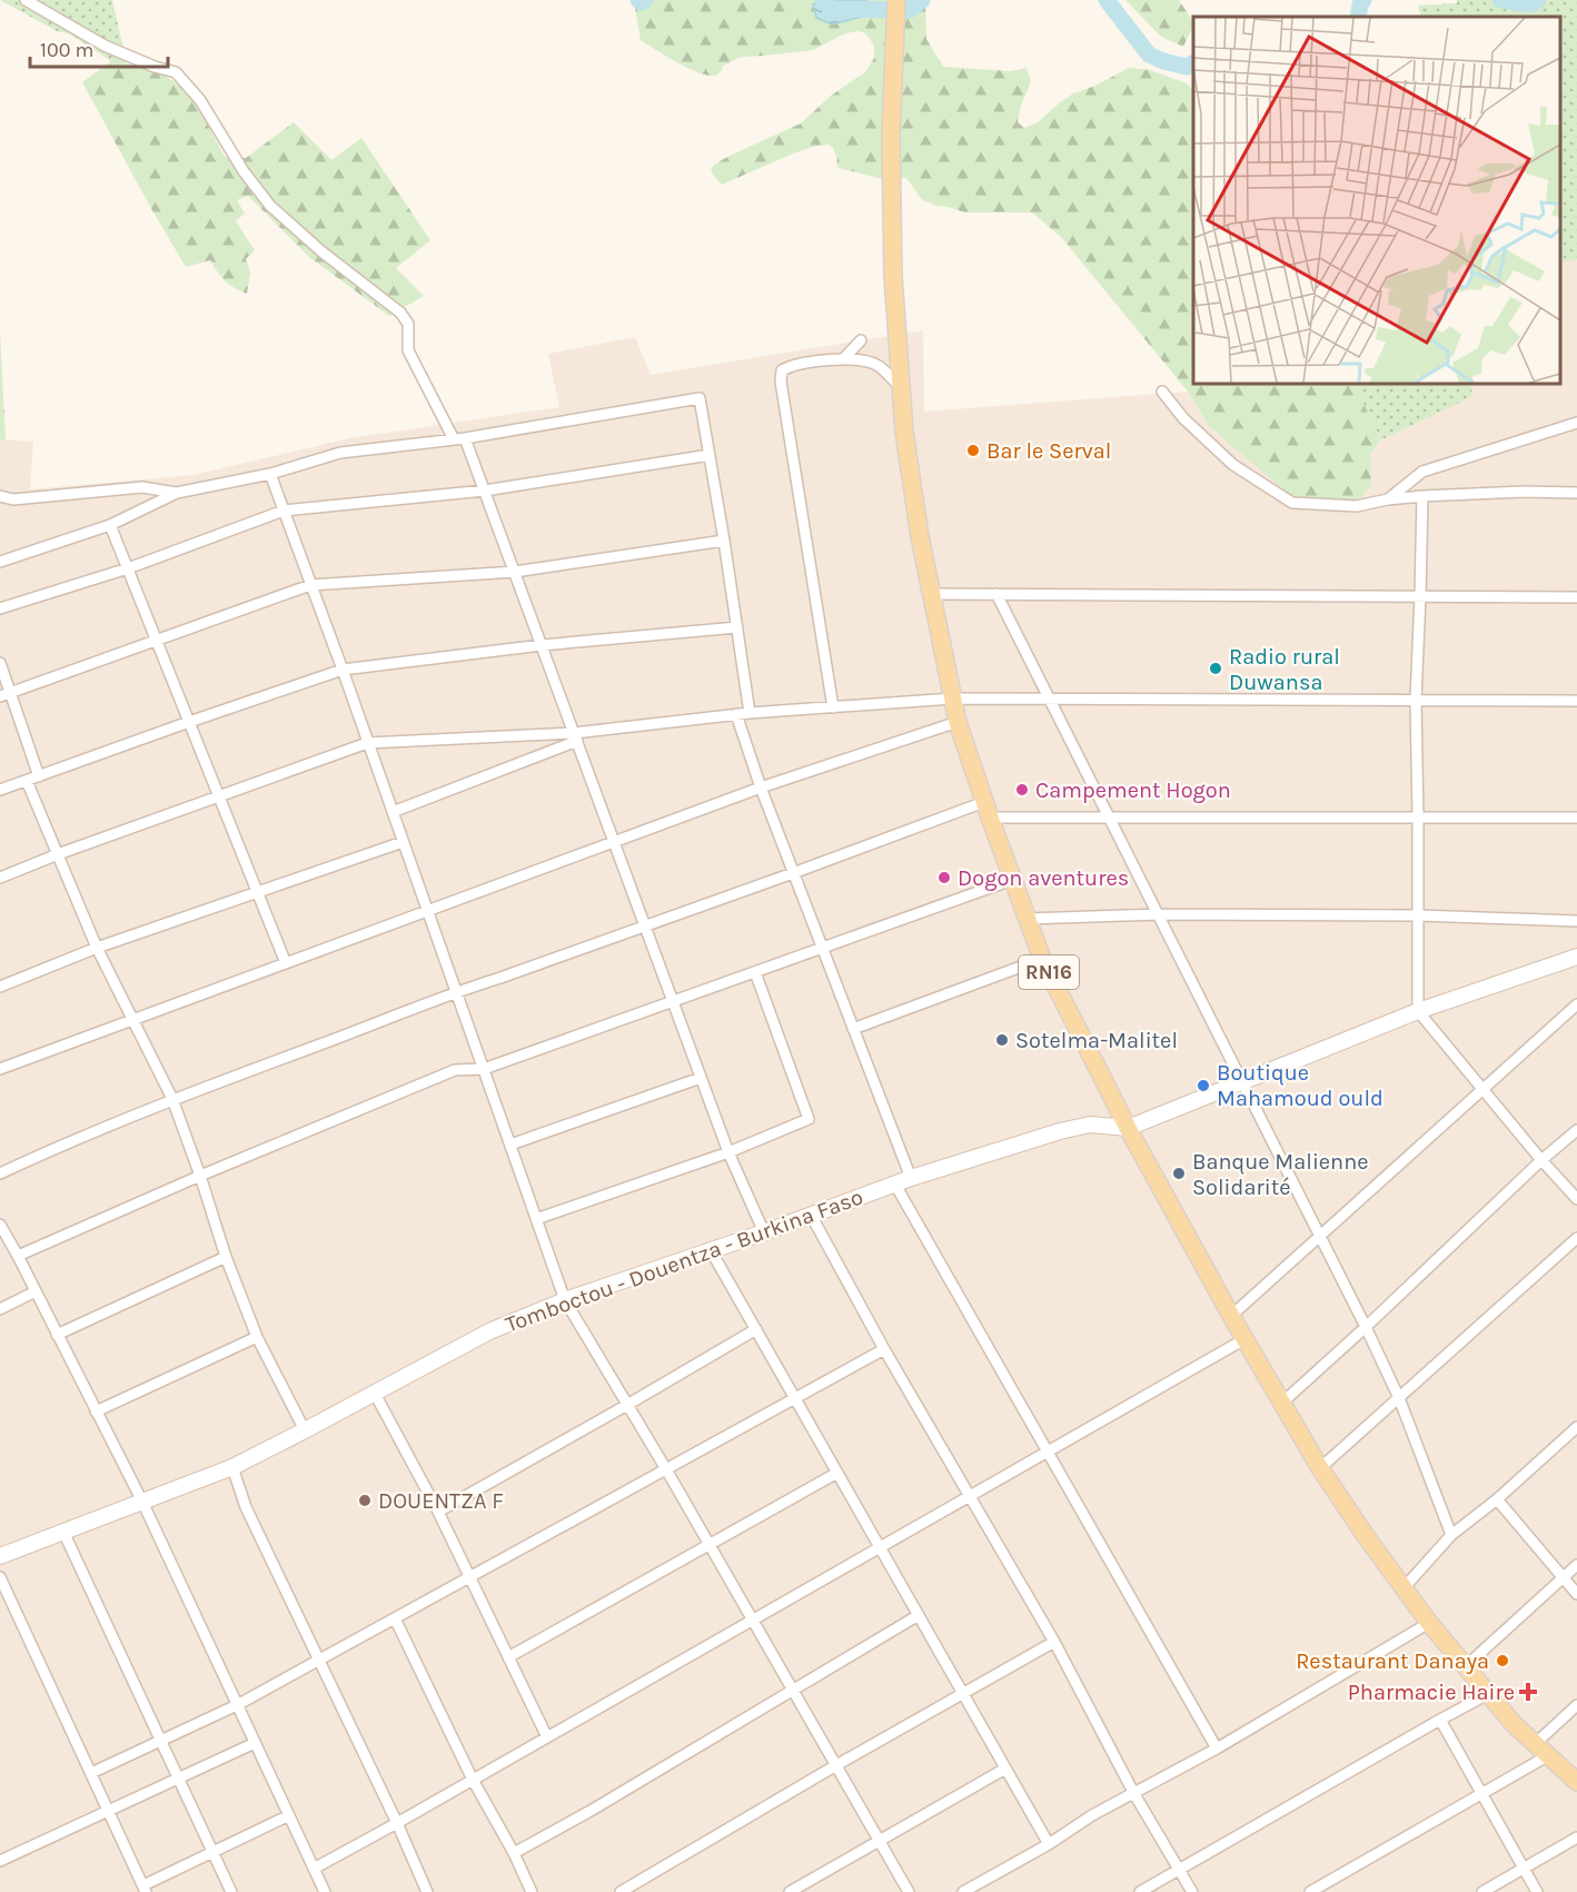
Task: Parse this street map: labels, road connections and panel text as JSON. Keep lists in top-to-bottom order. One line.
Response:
{"streets":{"main road":["RN16","Tomboctou - Douentza - Burkina Faso"]},"crossings":[["RN16","Tomboctou - Douentza - Burkina Faso"]],"places":{"other":["Bar le Serval","Radio rural Duwansa","Campement Hogon","Dogon aventures","Sotelma-Malitel","Boutique Mahamoud ould","Banque Malienne Solidarité","DOUENTZA F","Restaurant Danaya"],"health":["Pharmacie Haire"]},"scale_bar":"100 m"}
